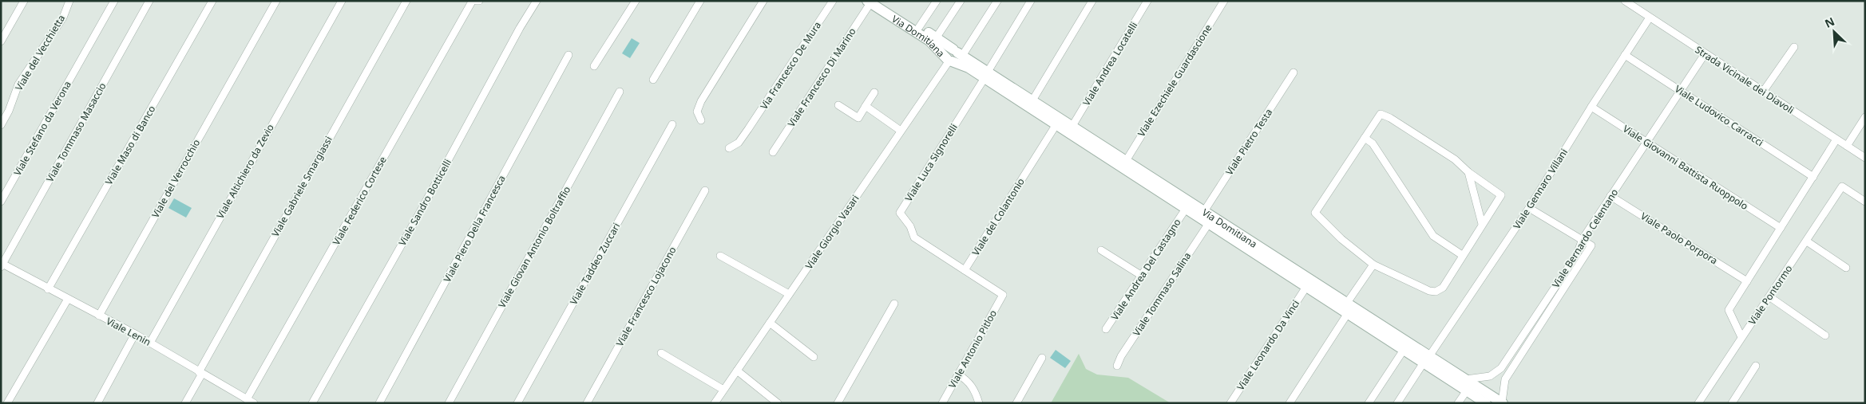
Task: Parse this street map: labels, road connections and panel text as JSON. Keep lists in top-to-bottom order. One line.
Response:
{"streets":{"main road":["Via Domitiana"],"street":["Viale del Vecchietta","Viale Andrea Locatelli","Via Francesco De Mura","Viale Francesco Di Marino","Strada Vicinale dei Diavoli","Viale Ezechiele Guardascione","Viale Ludovico Carracci","Viale Stefano da Verona","Viale Tommaso Masaccio","Viale Pietro Testa","Viale Maso di Banco","Viale Luca Signorelli","Viale Giovanni Battista Ruoppolo","Viale Altichiero da Zevio","Viale del Verrocchio","Viale Gabriele Smargiassi","Viale Gennaro Villani","Viale Federico Cortese","Viale Sandro Botticelli","Viale del Colantonio","Viale Piero Della Francesca","Viale Giorgio Vasari","Viale Bernardo Celentano","Viale Paolo Porpora","Viale Giovan Antonio Boltraffio","Viale Taddeo Zuccari","Viale Andrea Del Castagno","Viale Tommaso Salina","Viale Pontormo","Viale Francesco Lojacono","Viale Lenin","Viale Leonardo Da Vinci","Viale Antonio Pitloo"]},"crossings":[["Via Domitiana","Viale Andrea Locatelli"],["Via Domitiana","Viale Francesco Di Marino"],["Via Domitiana","Viale Ezechiele Guardascione"],["Via Domitiana","Viale Pietro Testa"],["Via Domitiana","Viale Luca Signorelli"],["Via Domitiana","Viale Gennaro Villani"],["Via Domitiana","Viale del Colantonio"],["Via Domitiana","Viale Giorgio Vasari"],["Via Domitiana","Viale Bernardo Celentano"],["Via Domitiana","Viale Andrea Del Castagno"],["Via Domitiana","Viale Tommaso Salina"],["Via Domitiana","Viale Leonardo Da Vinci"],["Viale Ludovico Carracci","Viale Gennaro Villani"],["Viale Ludovico Carracci","Viale Bernardo Celentano"],["Viale Tommaso Masaccio","Viale Lenin"],["Viale Maso di Banco","Viale Lenin"],["Viale Luca Signorelli","Viale del Colantonio"],["Viale Luca Signorelli","Viale Antonio Pitloo"],["Viale Giovanni Battista Ruoppolo","Viale Gennaro Villani"],["Viale Giovanni Battista Ruoppolo","Viale Bernardo Celentano"],["Viale Altichiero da Zevio","Viale Lenin"],["Viale del Verrocchio","Viale Lenin"],["Viale Gabriele Smargiassi","Viale Lenin"],["Viale Federico Cortese","Viale Lenin"],["Viale del Colantonio","Viale Antonio Pitloo"],["Viale Bernardo Celentano","Viale Paolo Porpora"]],"north":"top left"}
